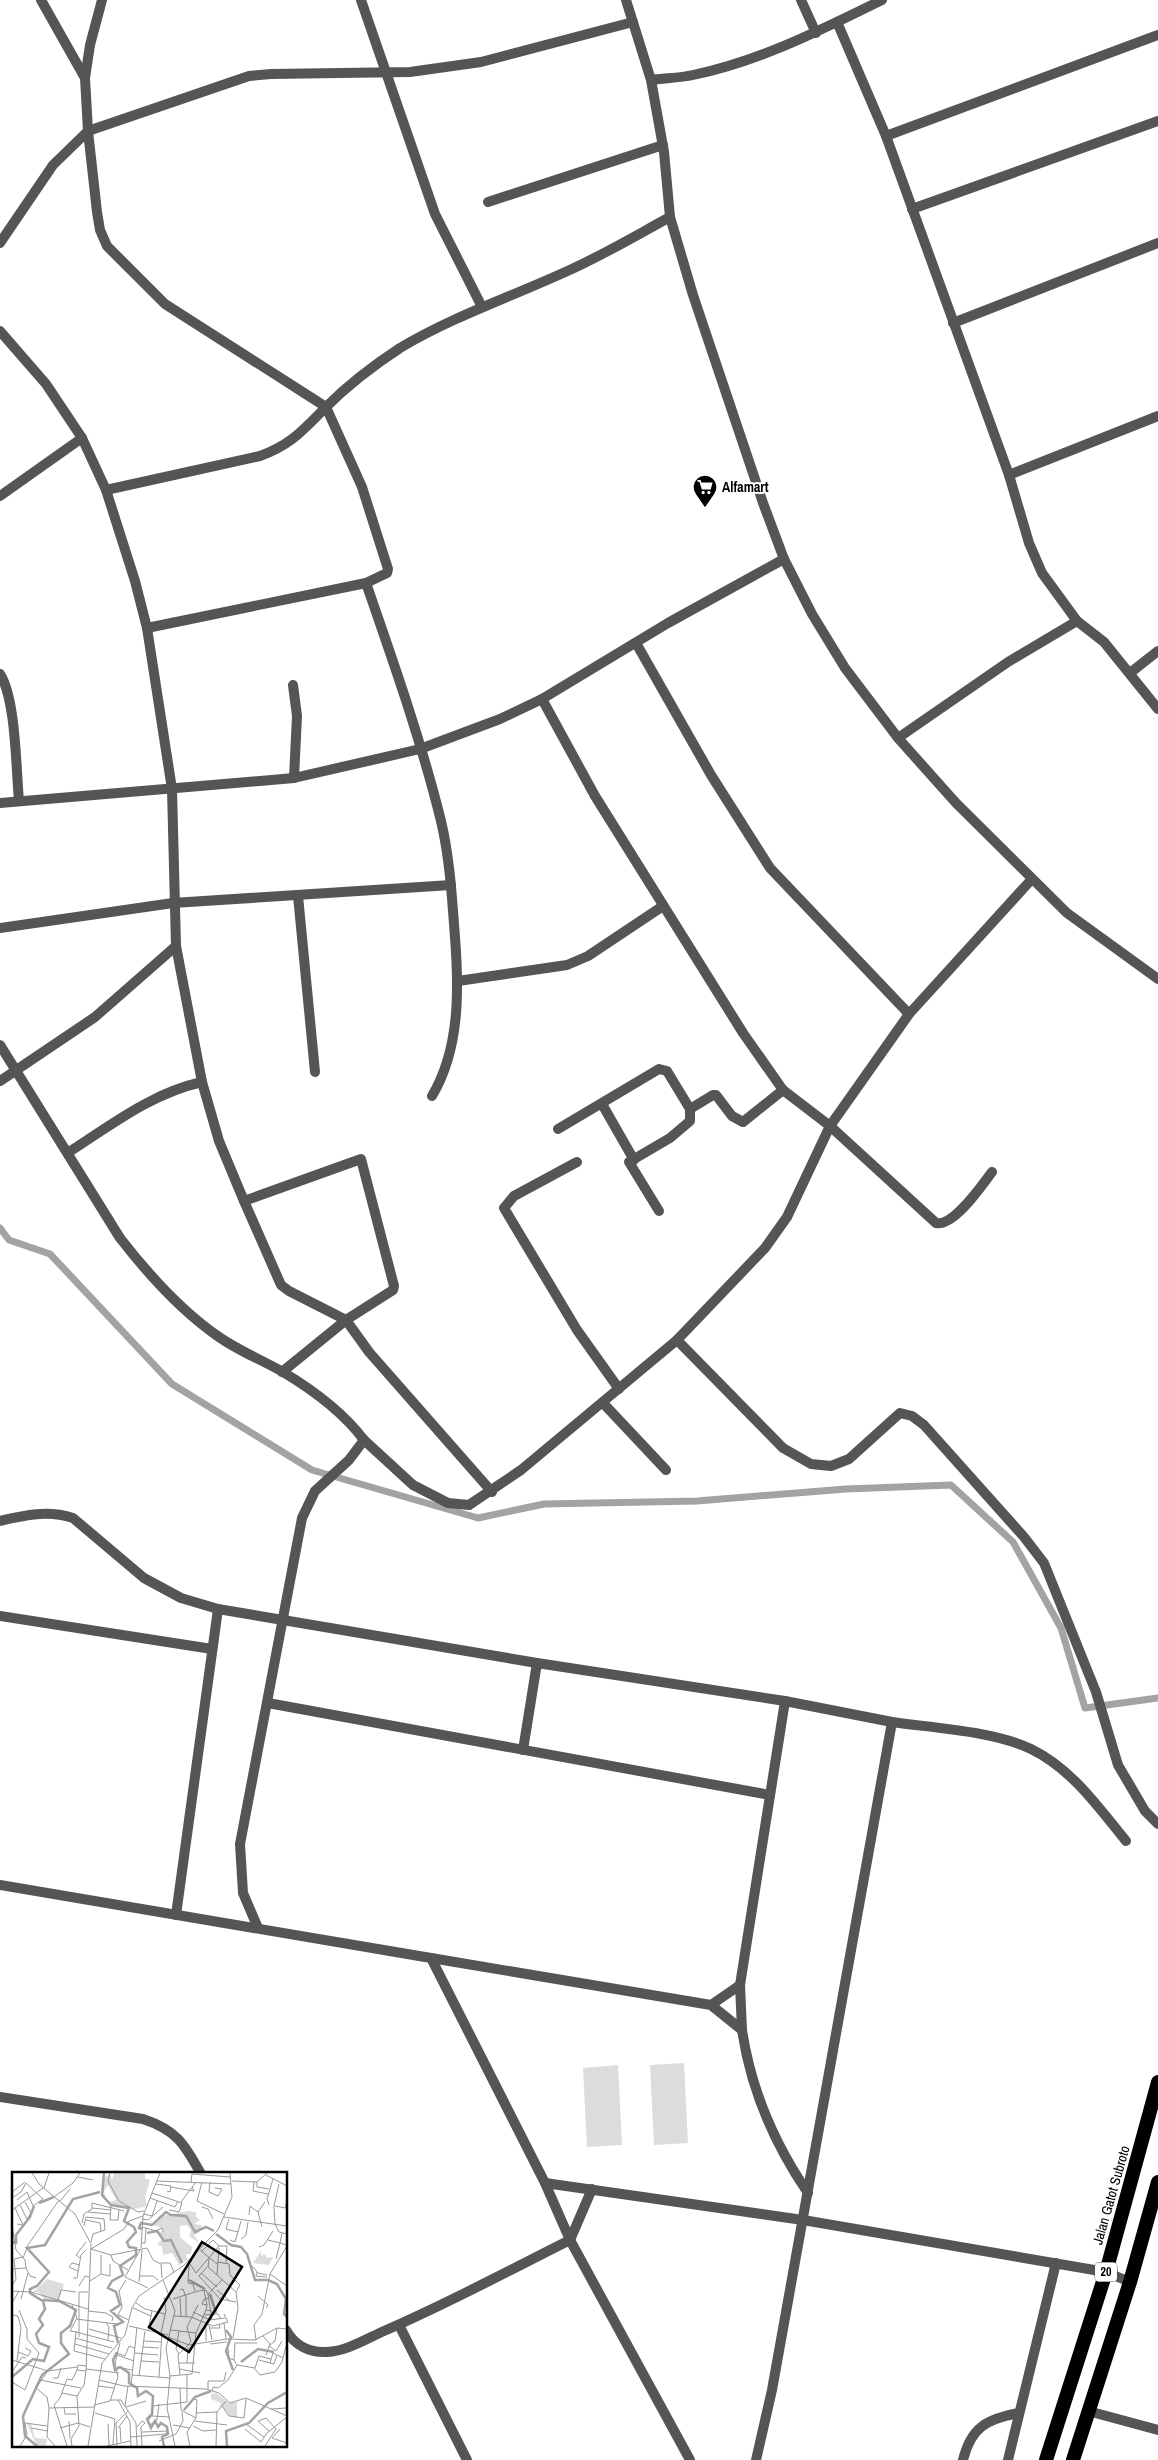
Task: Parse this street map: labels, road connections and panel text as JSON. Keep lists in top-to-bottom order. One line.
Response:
{"streets":{"highway":["Jalan Gatot Subroto","20"]},"places":{"supermarket":["Alfamart"]}}
